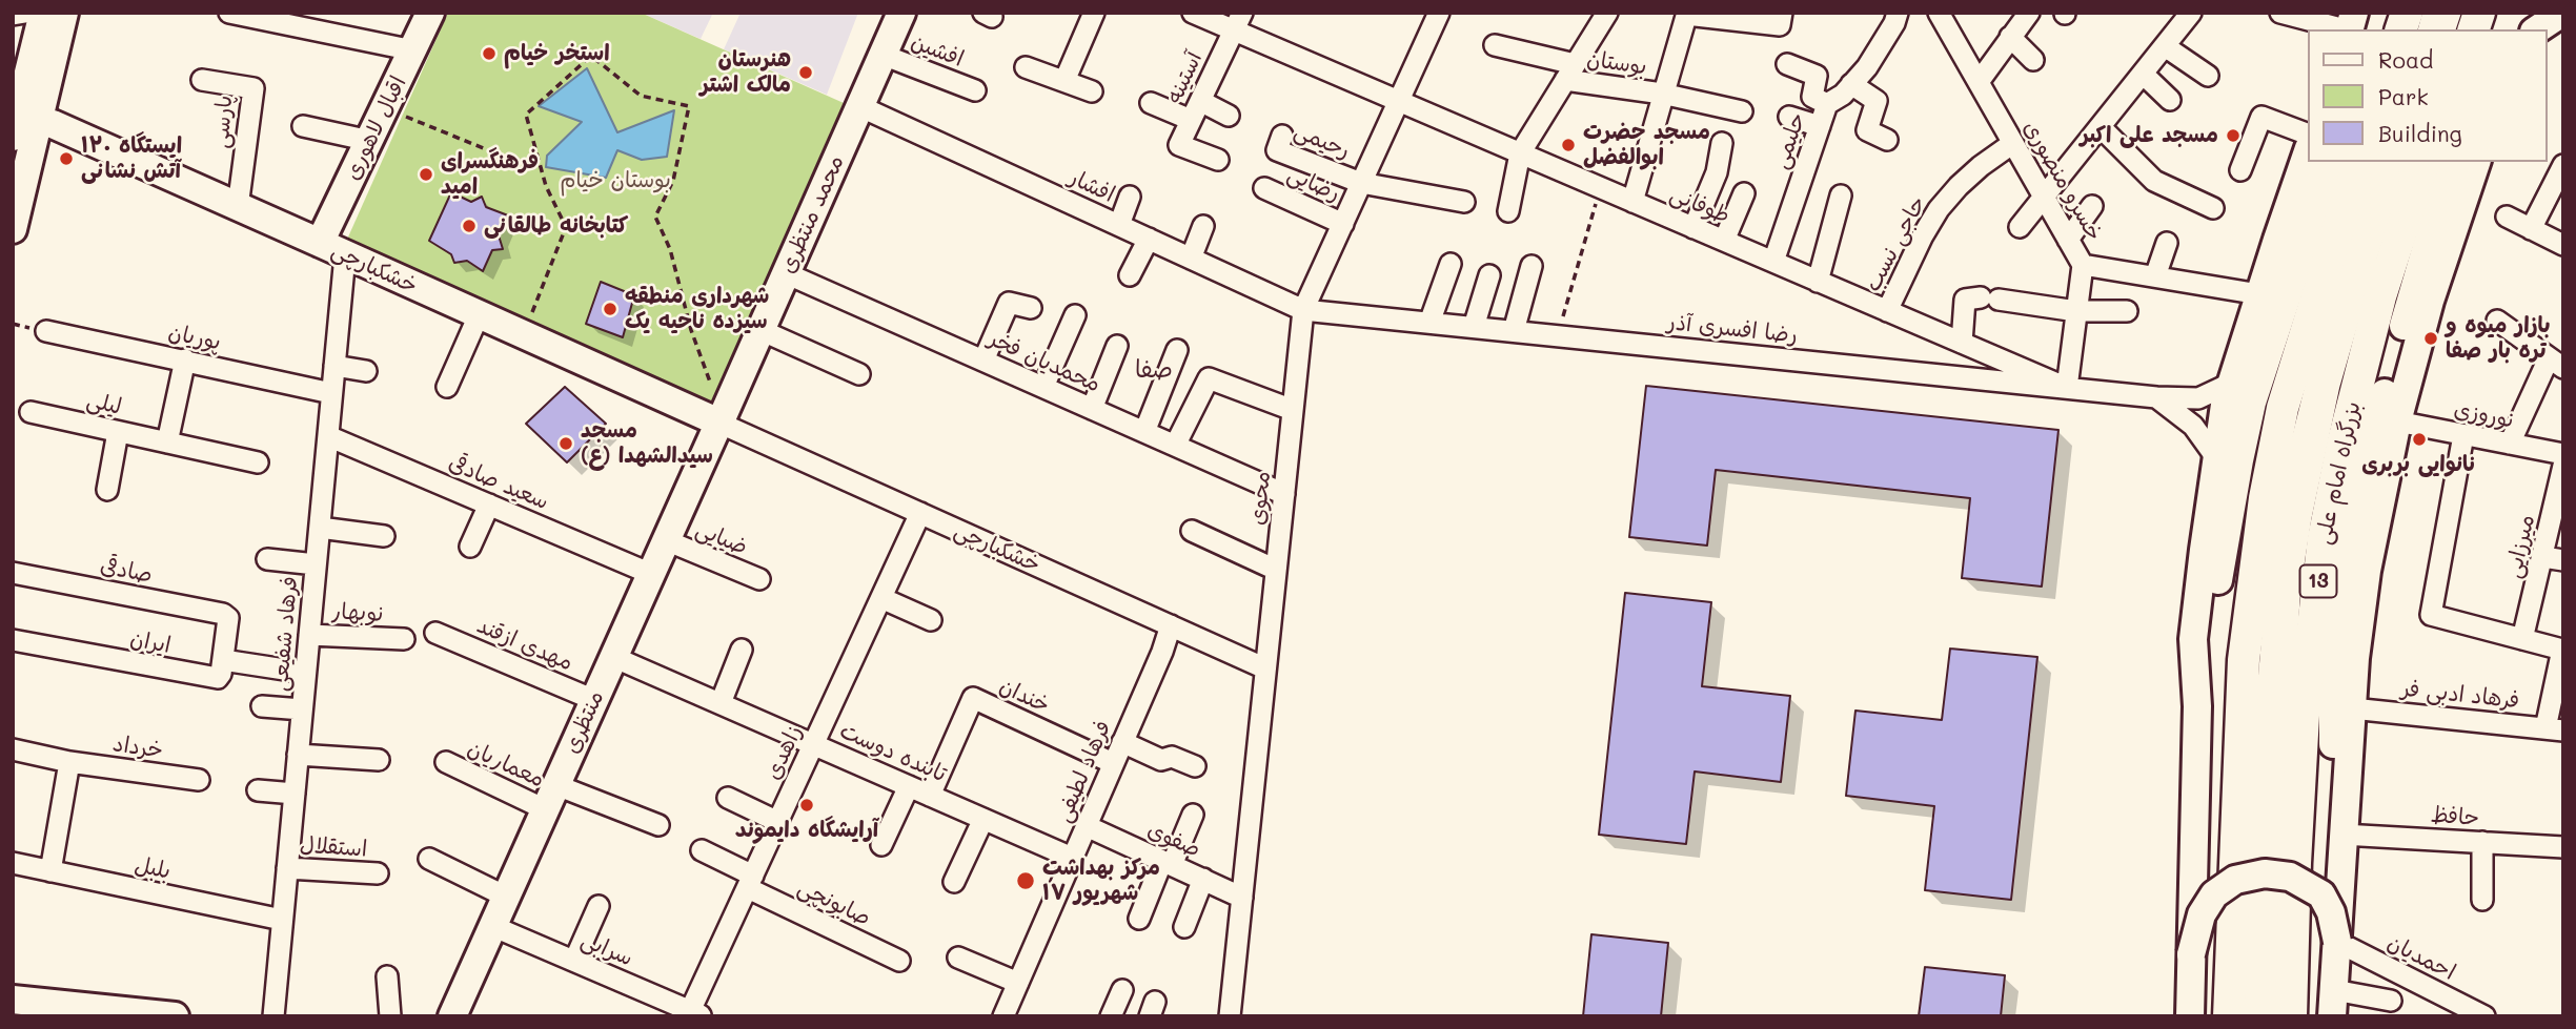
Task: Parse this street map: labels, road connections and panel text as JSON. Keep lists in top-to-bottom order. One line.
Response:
{"streets":{"highway":["بزرگراه امام علی","13"],"main road":["اقبال لاهوری","محمد منتظری","خشکبارچی","منتظری"],"street":["افشین","بوستان","آستینه","پارسی","رحیمی","حلیمی","خسرو منصوری","رضایی","افشار","طوفانی","حاجی نسب","رضا افسری آذر","پوریان","محمدیان فخر","لیلی","نوروزی","سعید صادقی","محوی","ضیایی","میرزایی","صادقی","نوبهار","فرهاد شفیعی","ایران","مهدی ازقند","فرهاد ادبی فر","خندان","خرداد","زاهدی","تابنده دوست","معماریان","فرهاد لطیفی","حافظ","صفوی","استقلال","بلبل","صابونچی","سرابی","احمدیان"]},"crossings":[["افشین","محمد منتظری"],["آستینه","طوفانی"],["پارسی","خشکبارچی"],["اقبال لاهوری","خشکبارچی"],["رحیمی","رضایی"],["رحیمی","محوی"],["حلیمی","طوفانی"],["خسرو منصوری","طوفانی"],["خسرو منصوری","حاجی نسب"],["خسرو منصوری","رضا افسری آذر"],["رضایی","محوی"],["افشار","محمد منتظری"],["افشار","رضا افسری آذر"],["افشار","محوی"],["طوفانی","حاجی نسب"],["طوفانی","رضا افسری آذر"],["طوفانی","محوی"],["محمد منتظری","خشکبارچی"],["محمد منتظری","محمدیان فخر"],["محمد منتظری","منتظری"],["خشکبارچی","محوی"],["خشکبارچی","فرهاد شفیعی"],["خشکبارچی","منتظری"],["خشکبارچی","زاهدی"],["خشکبارچی","فرهاد لطیفی"],["رضا افسری آذر","محوی"],["پوریان","فرهاد شفیعی"],["محمدیان فخر","محوی"],["سعید صادقی","فرهاد شفیعی"],["سعید صادقی","منتظری"],["محوی","صفوی"],["ضیایی","منتظری"],["صادقی","ایران"],["نوبهار","فرهاد شفیعی"],["فرهاد شفیعی","استقلال"],["فرهاد شفیعی","بلبل"],["مهدی ازقند","منتظری"],["خندان","تابنده دوست"],["خندان","فرهاد لطیفی"],["منتظری","تابنده دوست"],["منتظری","معماریان"],["منتظری","سرابی"],["زاهدی","تابنده دوست"],["زاهدی","صابونچی"],["زاهدی","سرابی"],["تابنده دوست","فرهاد لطیفی"],["فرهاد لطیفی","صفوی"]],"districts":["صفا"],"parks":["بوستان خیام"],"places":["استخر خیام","هنرستان مالک اشتر","مسجد علی اکبر","مسجد حضرت ابوالفضل","ایستگاه ۱۲۰ آتش نشانی","فرهنگسرای امید","کتابخانه طالقانی","شهرداری منطقه سیزده ناحیه یک","بازار میوه و تره بار صفا","نانوایی بربری","مسجد سیدالشهدا (ع)","آرایشگاه دایموند","مرکز بهداشت ۱۷ شهریور"],"legend":["Road","Park","Building"]}
